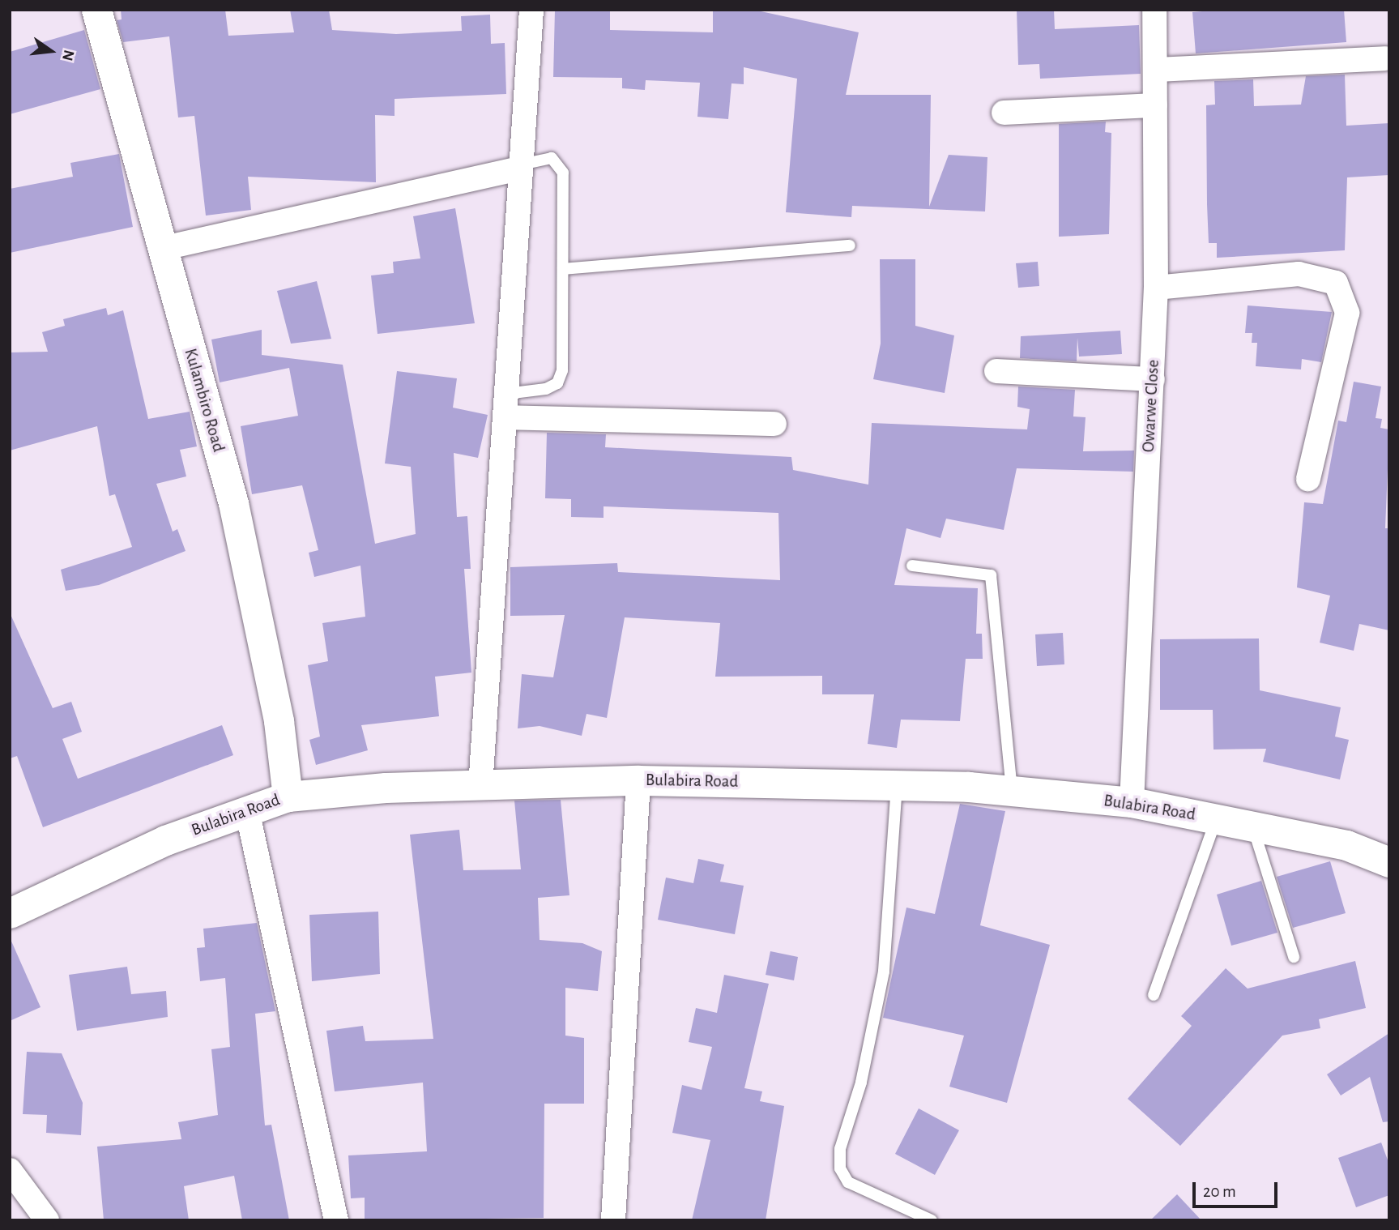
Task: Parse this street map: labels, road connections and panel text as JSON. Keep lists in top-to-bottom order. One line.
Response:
{"streets":{"street":["Kulambiro Road","Owarwe Close","Bulabira Road"]},"crossings":[["Kulambiro Road","Bulabira Road"],["Owarwe Close","Bulabira Road"]],"scale_bar":"20 m","north":"right"}
